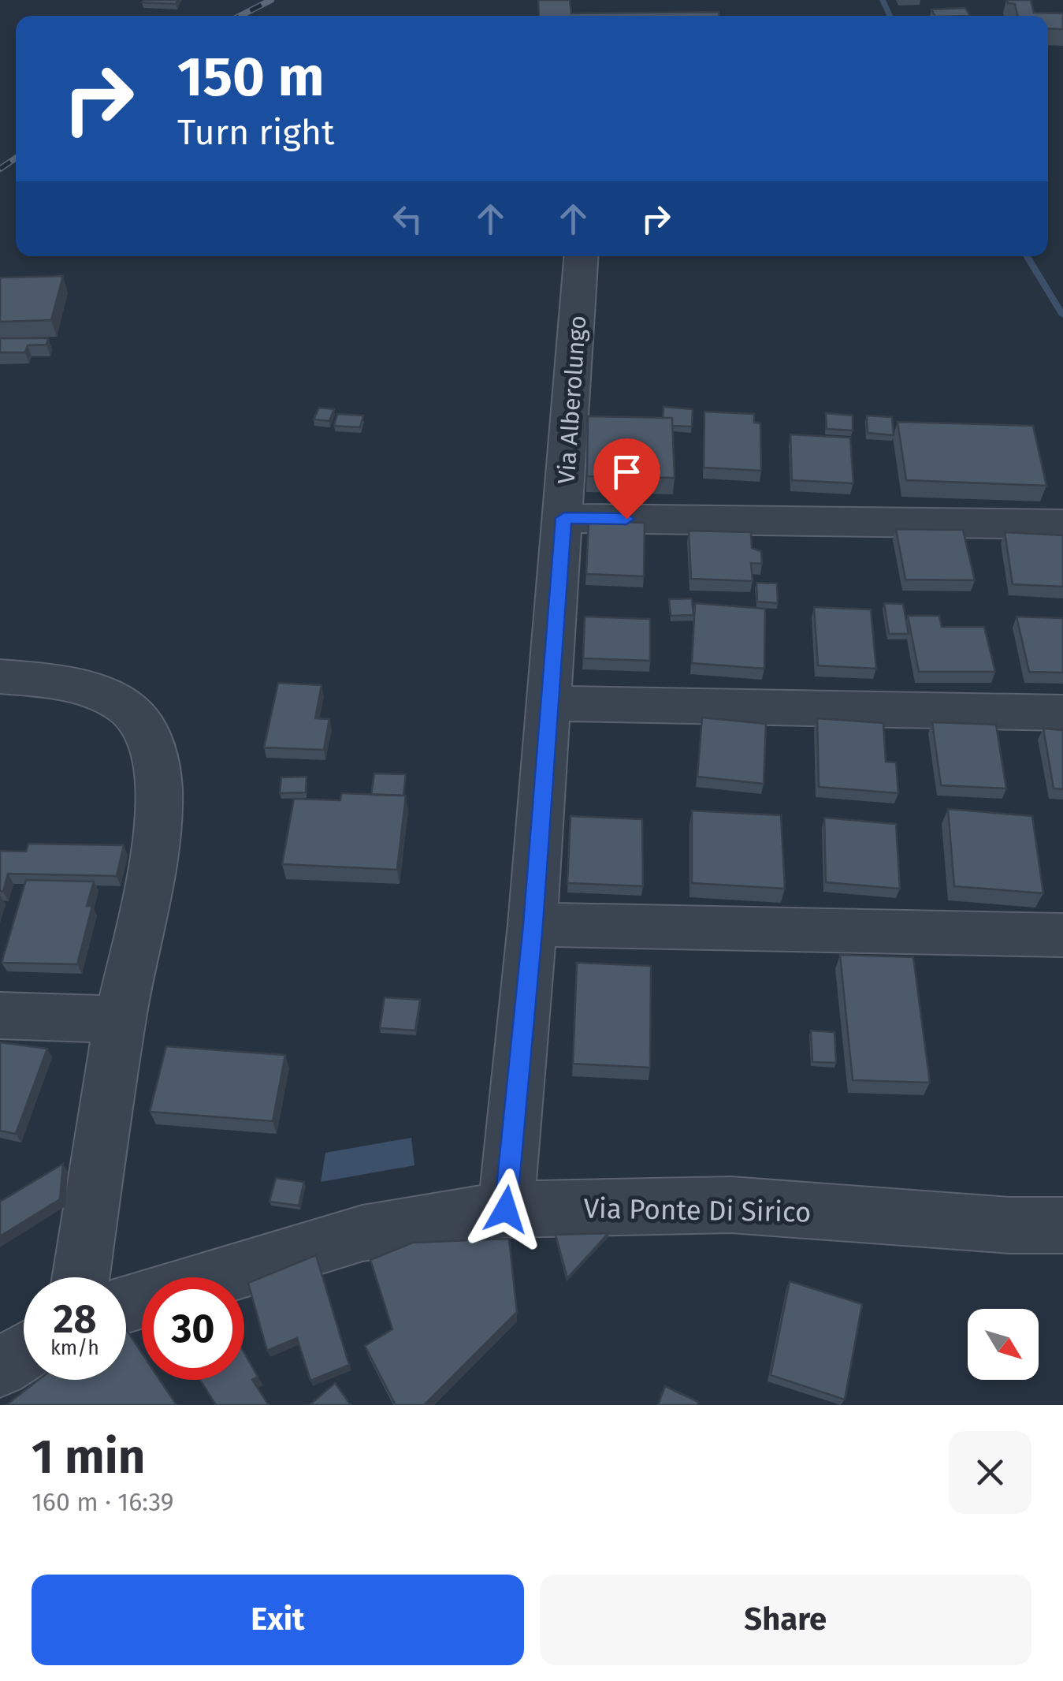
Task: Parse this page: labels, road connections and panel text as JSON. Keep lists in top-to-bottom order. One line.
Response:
{"streets":{"street":["Via Alberolungo","Via Ponte Di Sirico"]},"crossings":[["Via Alberolungo","Via Ponte Di Sirico"]],"north":"bottom right","page":{"turn":["150 m","Turn right"],"speed":"28 km/h","limit":"30","heading":["1 min","160 m · 16:39"],"buttons":["Exit","Share"]}}
